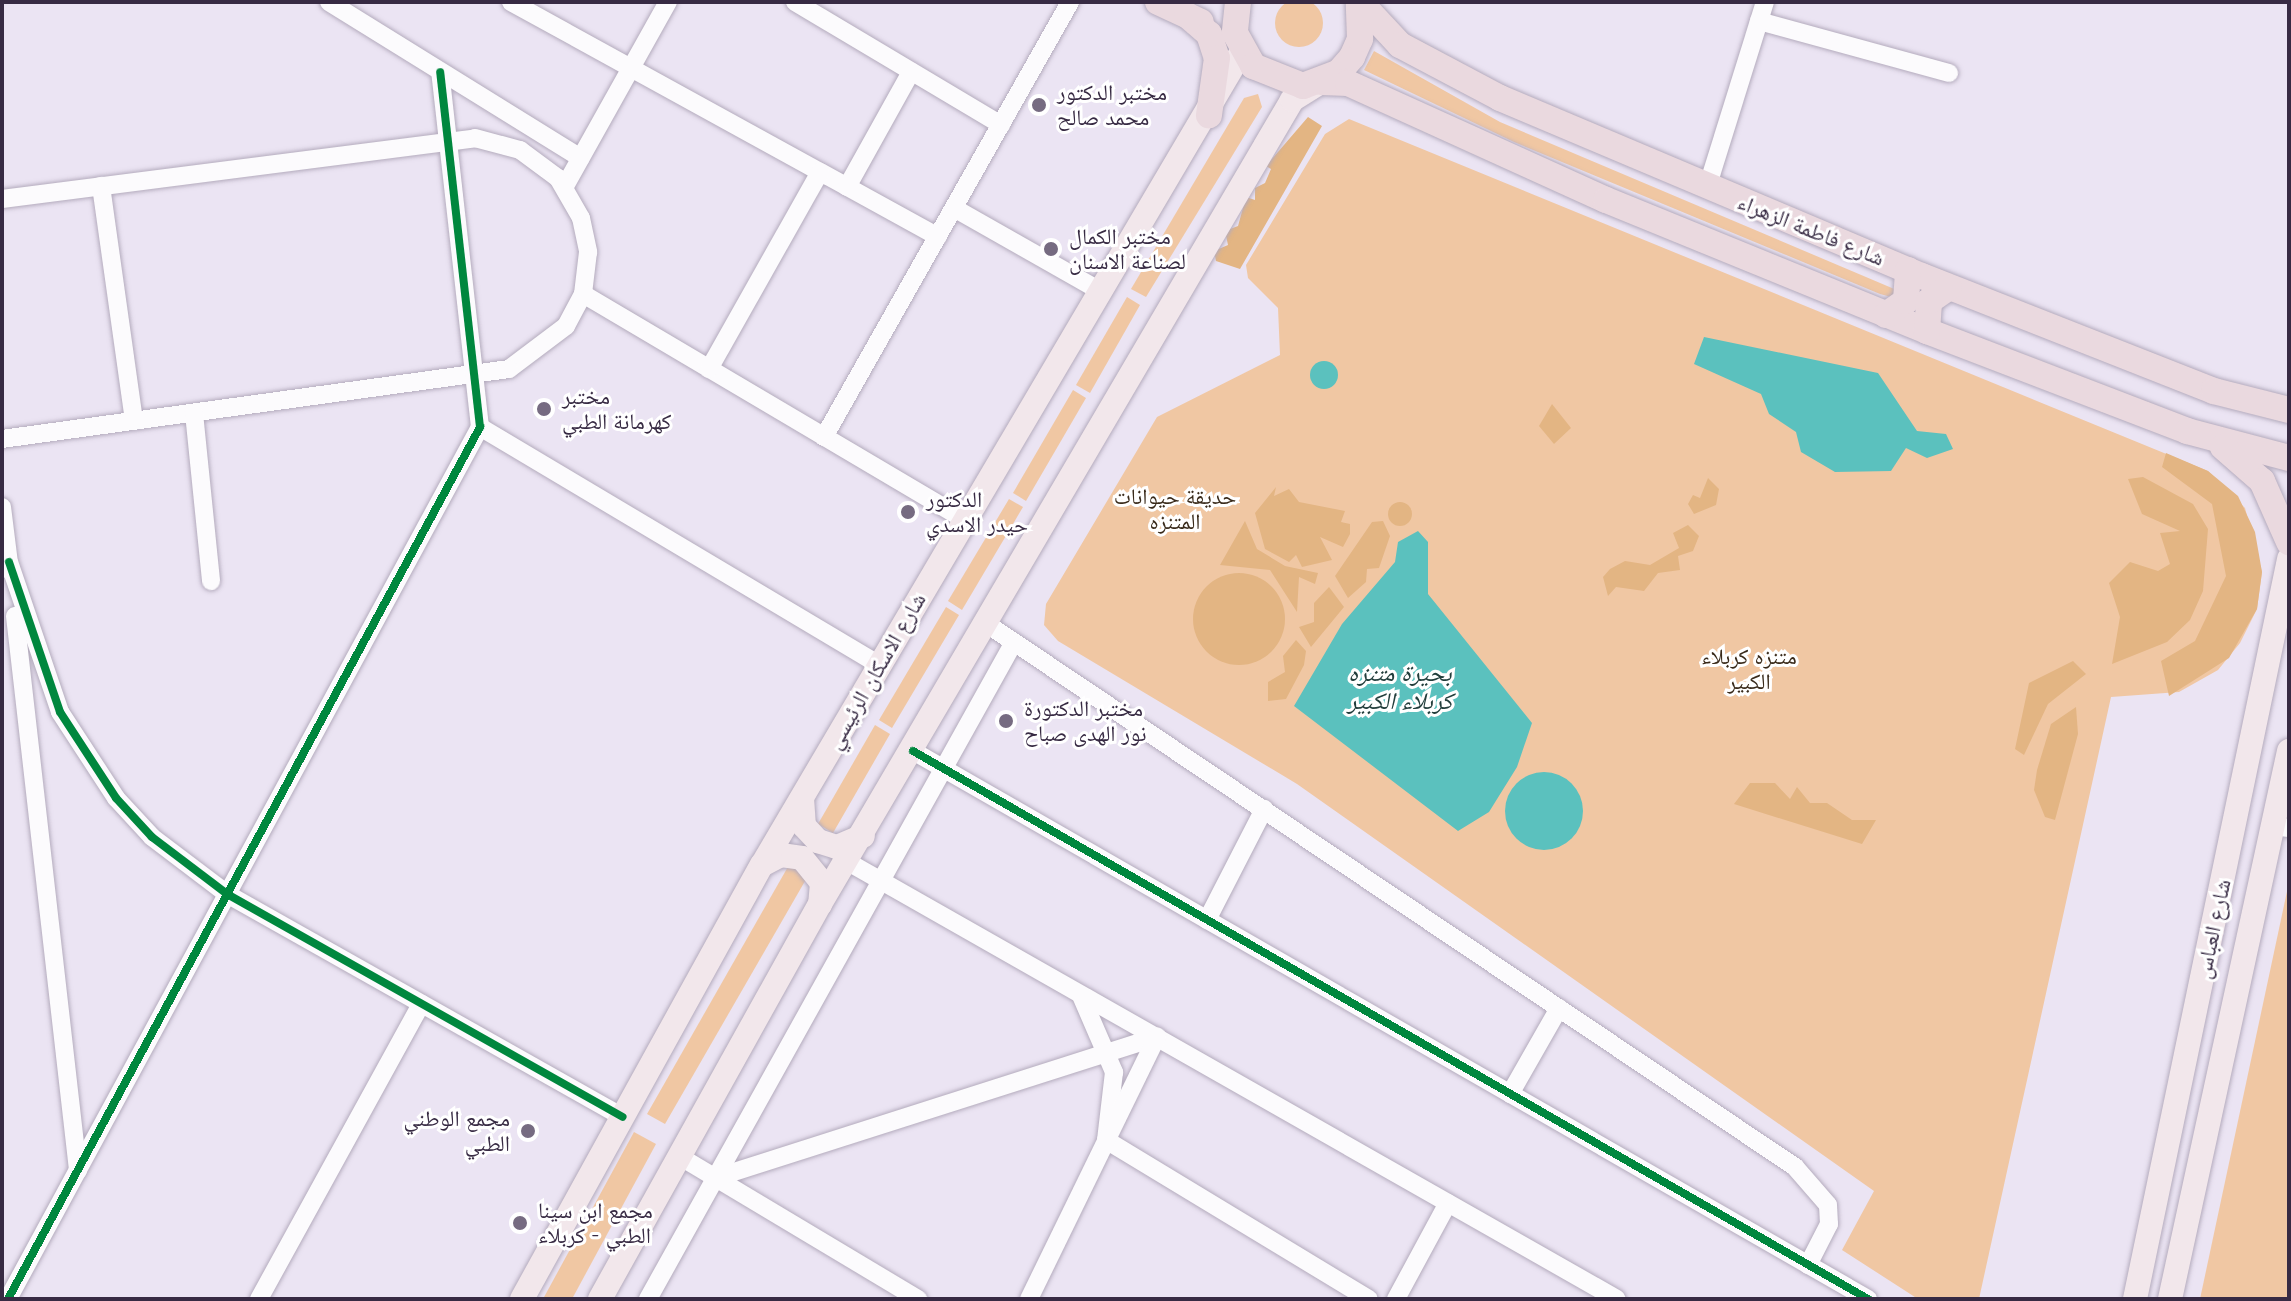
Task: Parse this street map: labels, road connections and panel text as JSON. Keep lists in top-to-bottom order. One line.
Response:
{"streets":{"highway":["شارع فاطمة الزهراء"],"main road":["شارع الاسكان الرئيسي","شارع العباس"]},"water":["بحيرة متنزه كربلاء الكبير"],"parks":["حديقة حيوانات المتنزه","متنزه كربلاء الكبير"],"places":["مختبر الدكتور محمد صالح","مختبر الكمال لصناعة الاسنان","مختبر كهرمانة الطبي","الدكتور حيدر الاسدي","مختبر الدكتورة نور الهدى صباح","مجمع الوطني الطبي","مجمع ابن سينا الطبي - كربلاء"]}
